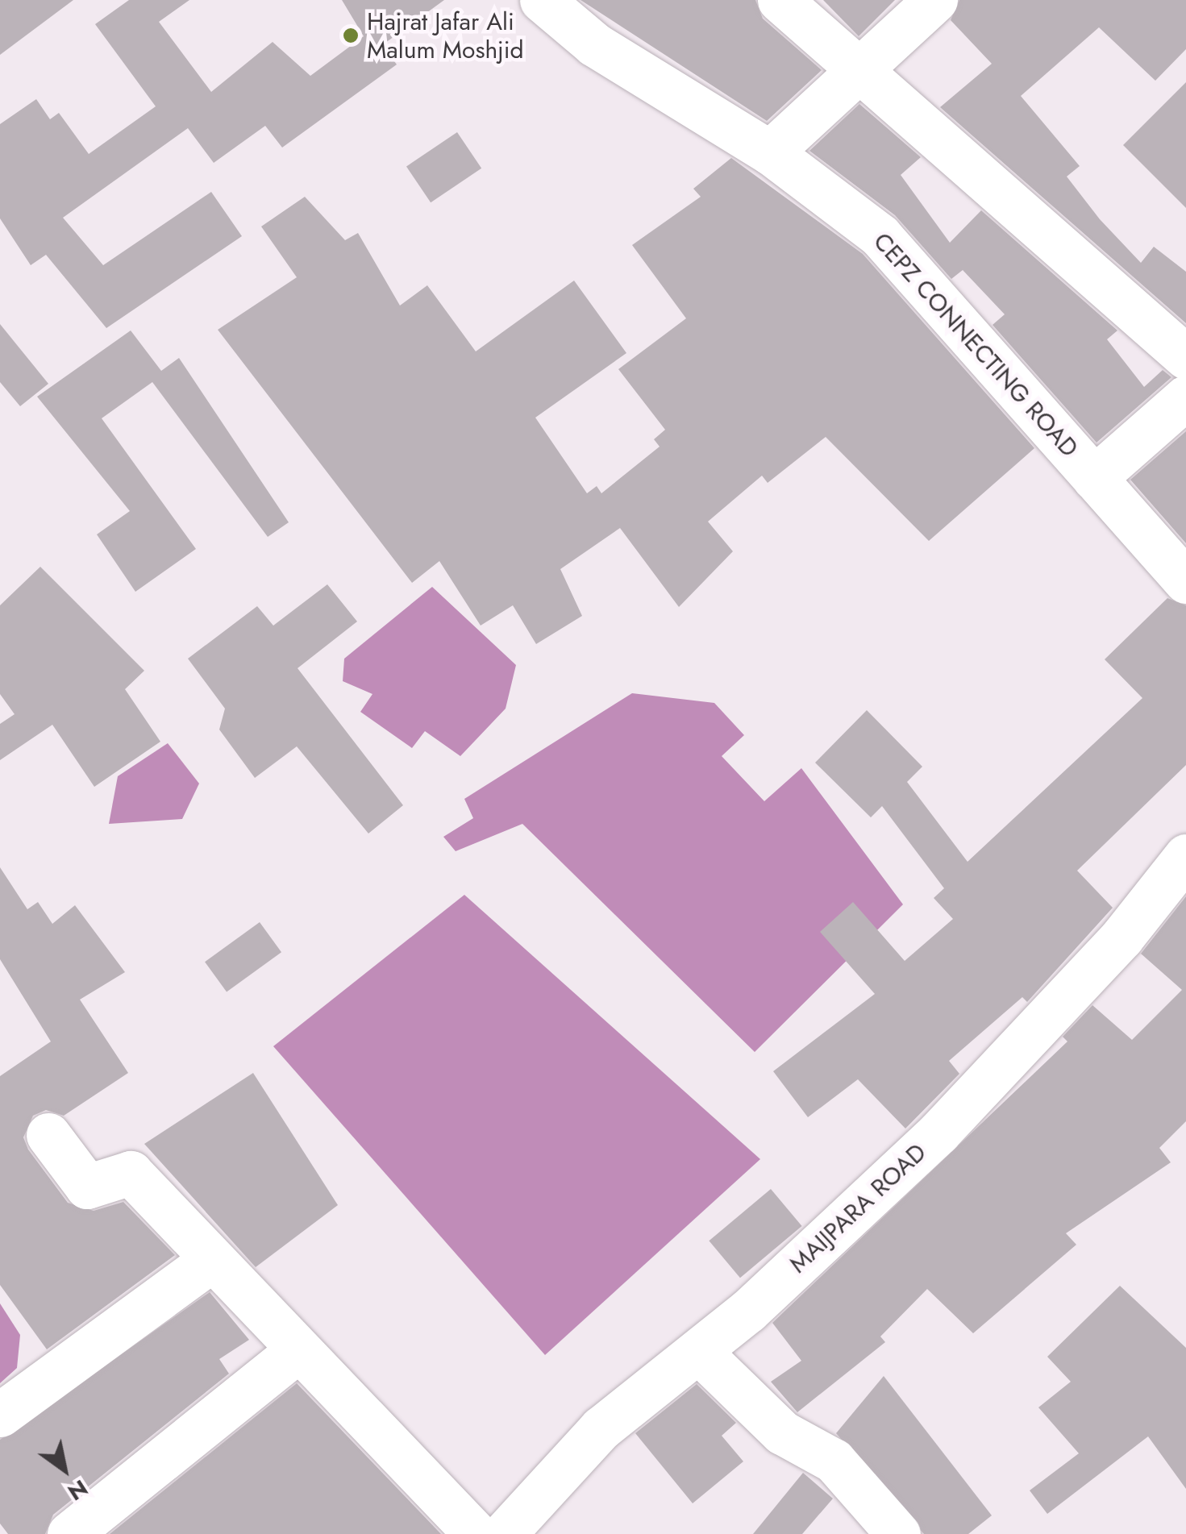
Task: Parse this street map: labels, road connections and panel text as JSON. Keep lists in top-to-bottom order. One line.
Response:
{"streets":{"street":["CEPZ CONNECTING ROAD","MAIJPARA ROAD"]},"places":["Hajrat Jafar Ali Malum Moshjid"],"north":"bottom right"}
